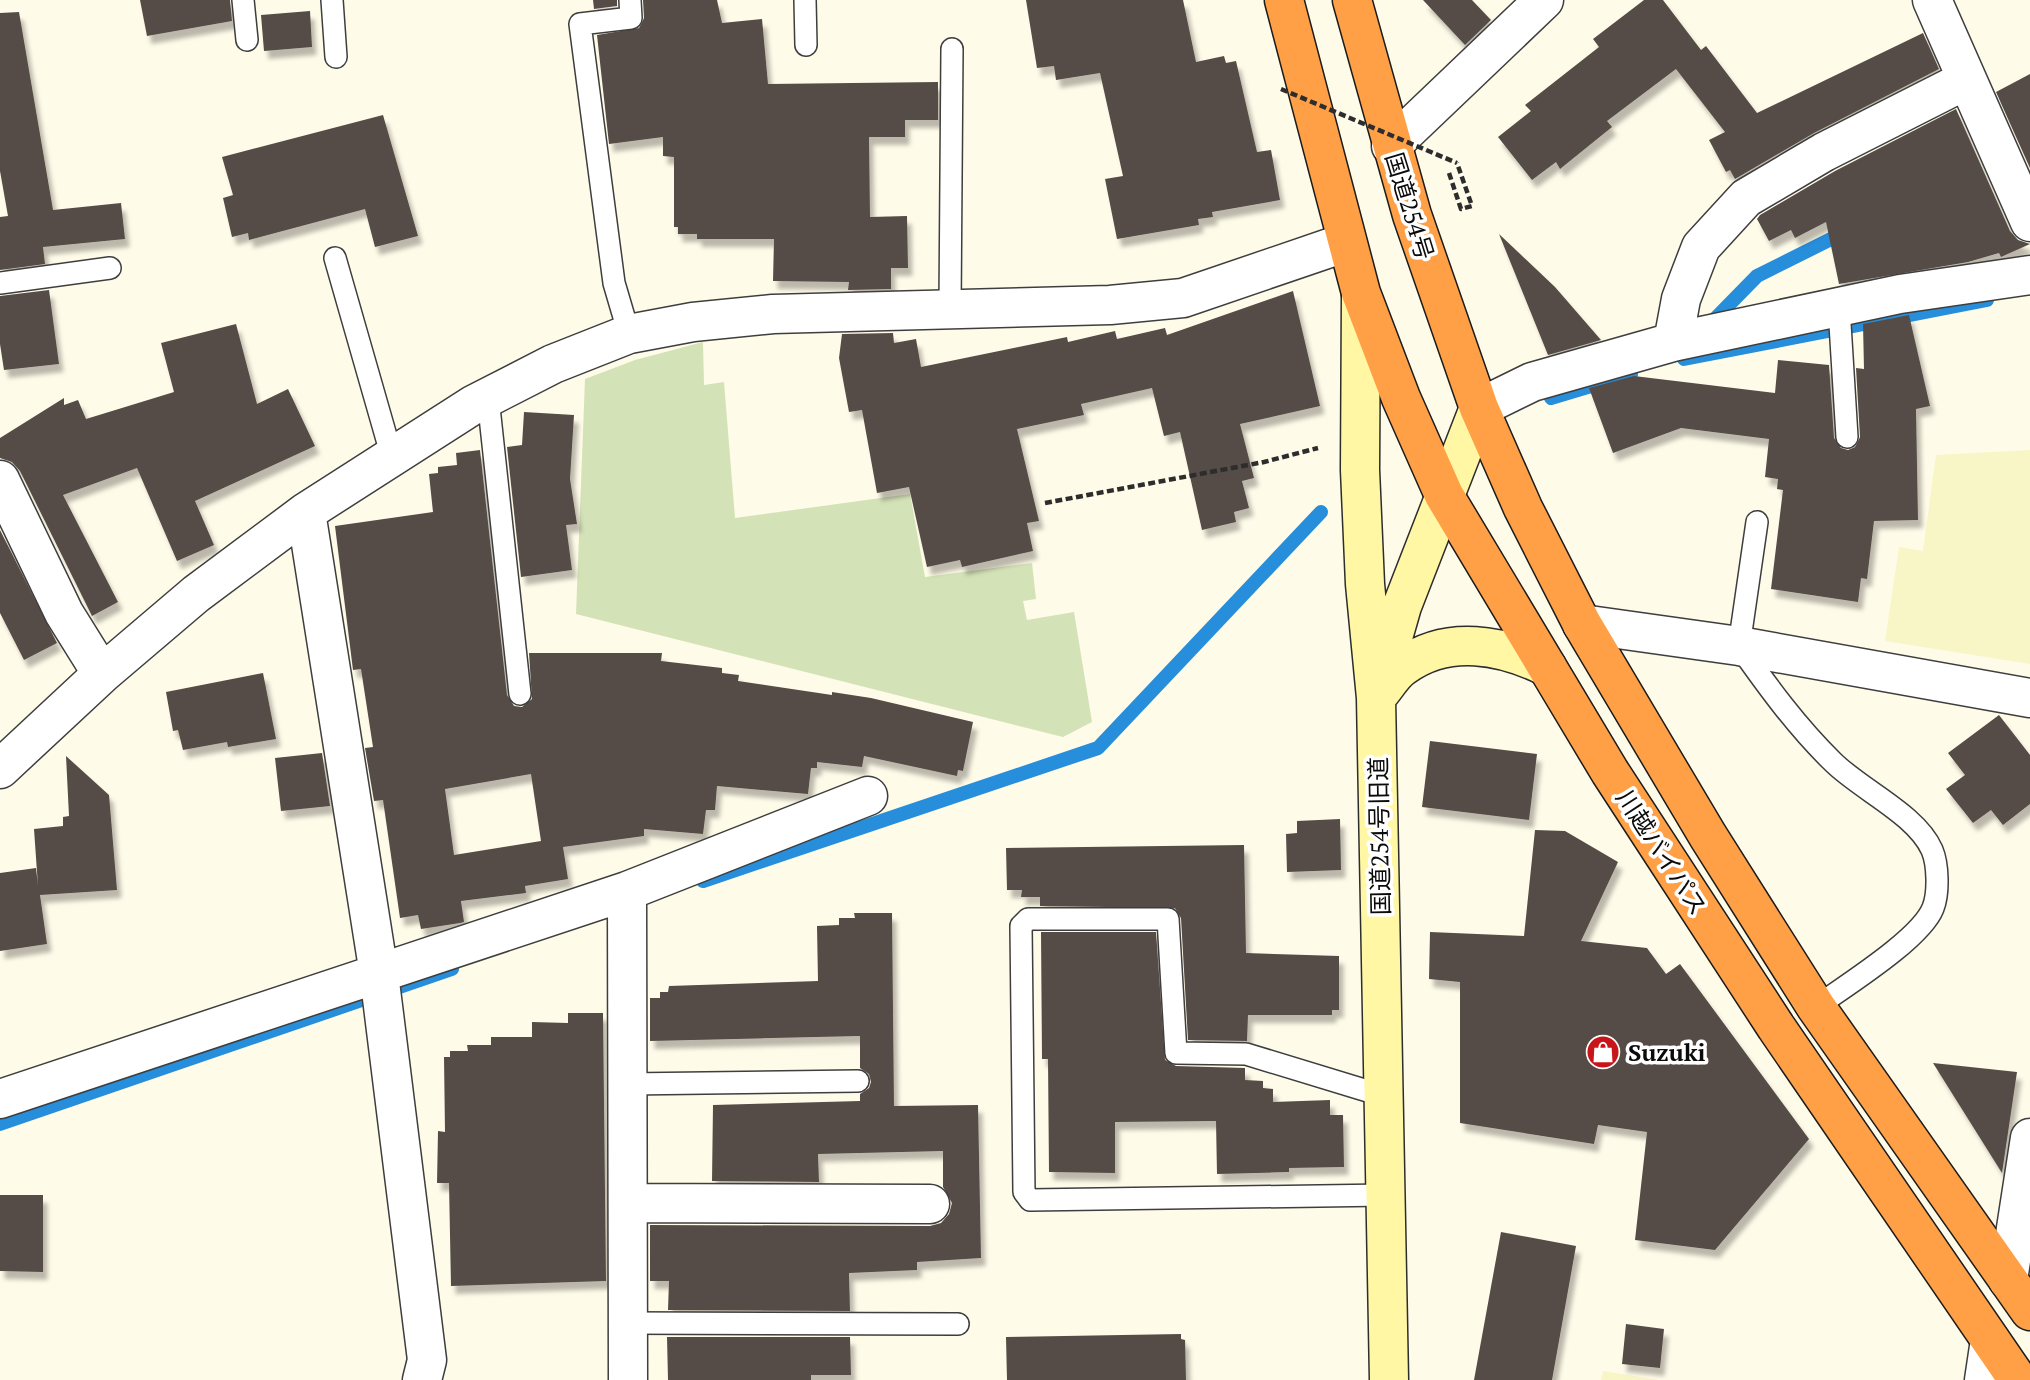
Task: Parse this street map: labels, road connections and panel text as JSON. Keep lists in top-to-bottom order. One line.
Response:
{"streets":{"highway":["国道254号","川越バイパス"],"street":["国道254号旧道"]},"crossings":[["国道254号","川越バイパス"],["国道254号旧道","川越バイパス"]],"places":{"shop":["Suzuki"]}}
